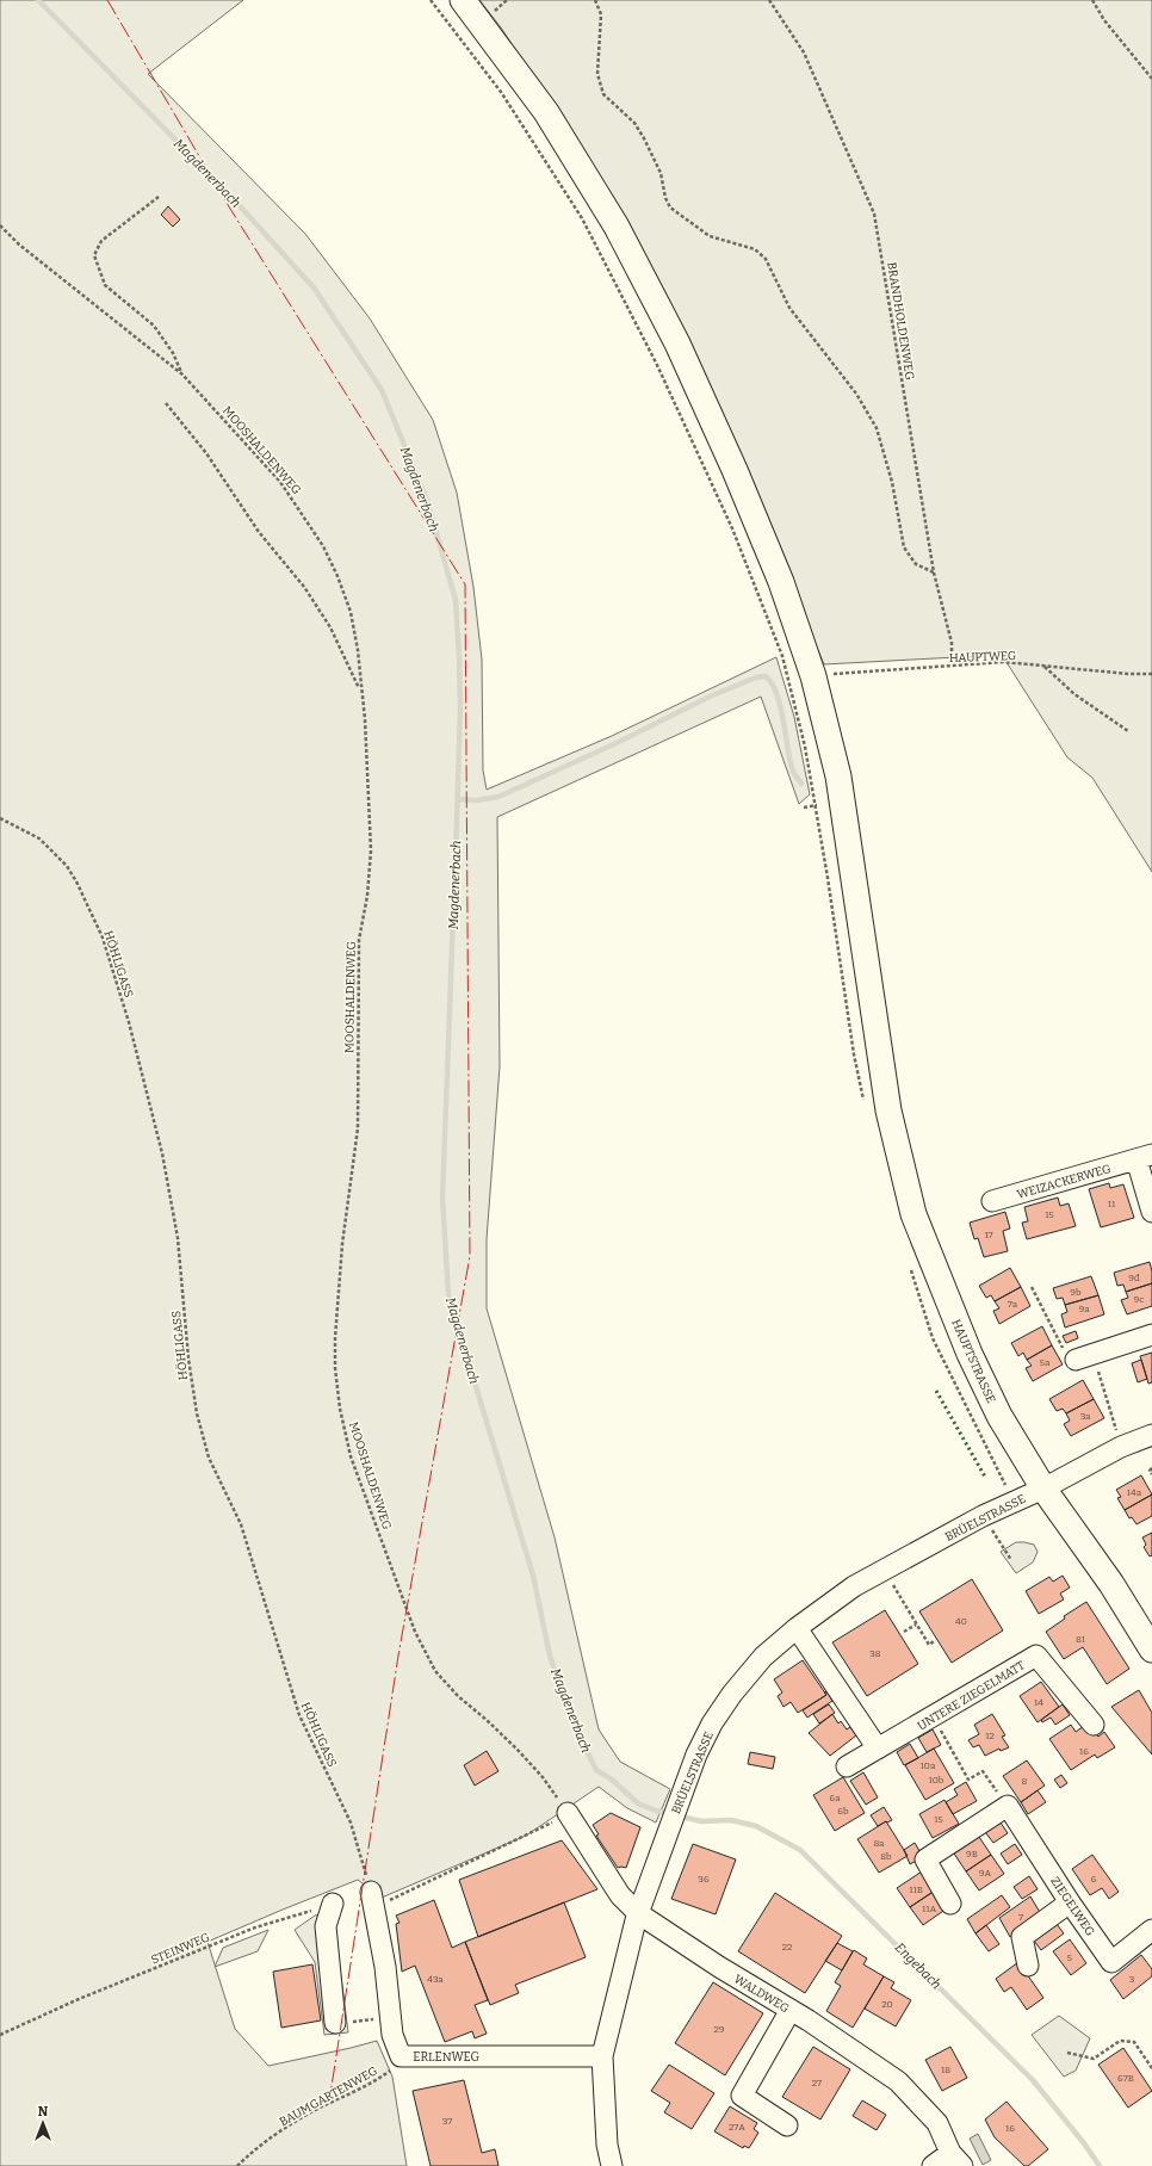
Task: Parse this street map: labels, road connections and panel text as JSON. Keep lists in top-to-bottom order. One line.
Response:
{"streets":{"main road":["HAUPTSTRASSE"],"street":["WEIZACKERWEG","BRÜELSTRASSE","UNTERE ZIEGELMATT","ZIEGELWEG","WALDWEG","ERLENWEG"],"path":["BRANDHOLDENWEG","MOOSHALDENWEG","HAUPTWEG","HÖHLIGASS","STEINWEG","BAUMGARTENWEG"]},"crossings":[["BRANDHOLDENWEG","HAUPTWEG"],["MOOSHALDENWEG","WALDWEG"],["HAUPTWEG","HAUPTSTRASSE"],["HÖHLIGASS","ERLENWEG"],["HAUPTSTRASSE","BRÜELSTRASSE"],["BRÜELSTRASSE","WALDWEG"],["BRÜELSTRASSE","ERLENWEG"],["ERLENWEG","BAUMGARTENWEG"]],"water":["Magdenerbach","Engebach"],"house_numbers":["11","15","17","9d","9b","9c","7a","9a","5a","3a","14a","40","81","38","14","12","16","10a","10b","8","6a","6b","15","8a","9B","8b","9A","36","6","11B","11A","7","22","5","43a","3","20","29","18","67B","27","37","27A","16"],"north":"top"}
